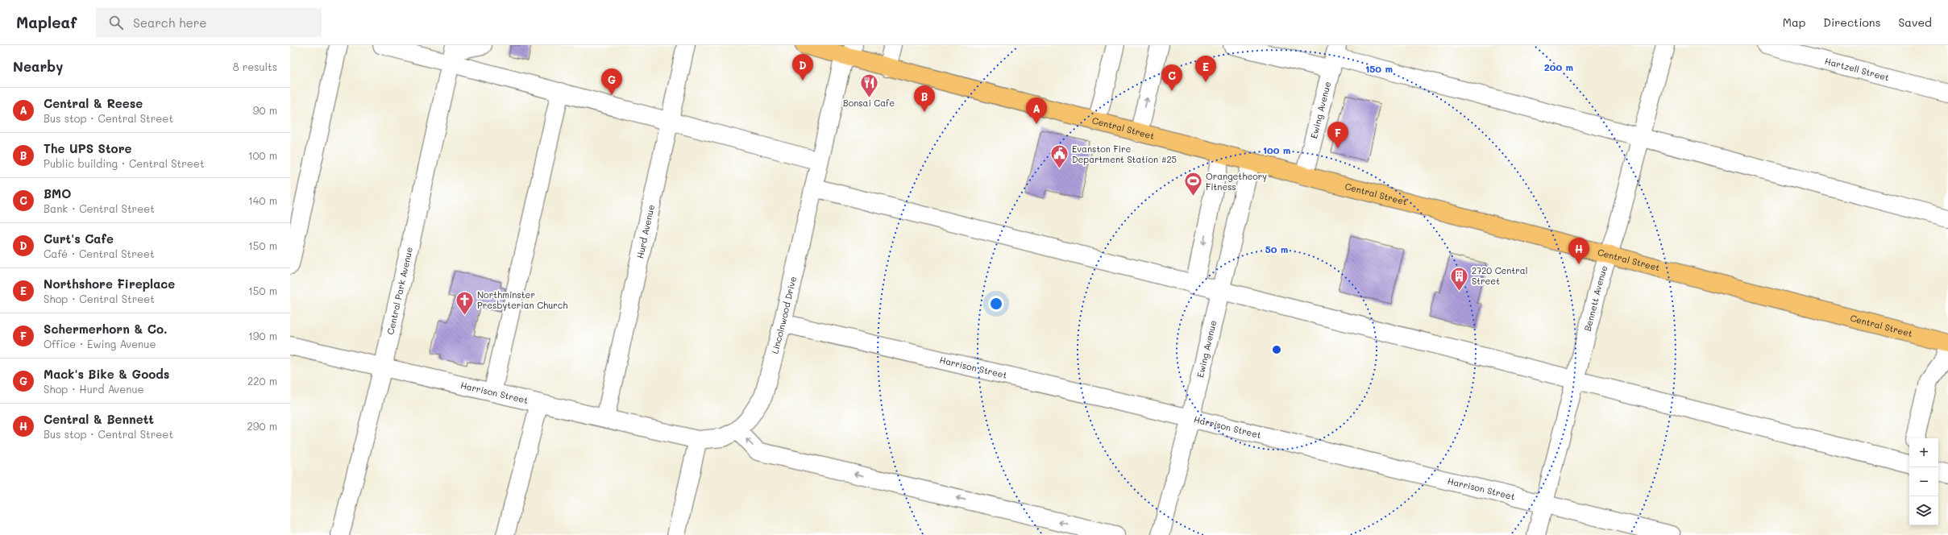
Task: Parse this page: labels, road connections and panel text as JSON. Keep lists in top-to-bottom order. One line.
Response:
{"streets":{"main road":["Central Street"],"street":["Hartzell Street","Ewing Avenue","Hurd Avenue","Central Park Avenue","Bennett Avenue","Lincolnwood Drive","Harrison Street"]},"crossings":[["Ewing Avenue","Central Street"],["Ewing Avenue","Harrison Street"],["Central Street","Bennett Avenue"],["Central Street","Lincolnwood Drive"],["Hurd Avenue","Harrison Street"],["Central Park Avenue","Harrison Street"],["Bennett Avenue","Harrison Street"],["Lincolnwood Drive","Harrison Street"]],"places":{"restaurant":["Bonsai Cafe"],"public building":["Evanston Fire Department Station #25"],"sports":["Orangetheory Fitness"],"building":["2720 Central Street"],"church":["Northminster Presbyterian Church"]},"page":{"header":"Mapleaf","search":"Search here","nav":["Map","Directions","Saved"],"heading":["Nearby","8 results"],"pins":["D","E","C","G","B","A","F","H"],"list":[{"mark":"A","name":"Central & Reese","note":"Bus stop · Central Street","value":"90 m"},{"mark":"B","name":"The UPS Store","note":"Public building · Central Street","value":"100 m"},{"mark":"C","name":"BMO","note":"Bank · Central Street","value":"140 m"},{"mark":"D","name":"Curt's Cafe","note":"Café · Central Street","value":"150 m"},{"mark":"E","name":"Northshore Fireplace","note":"Shop · Central Street","value":"150 m"},{"mark":"F","name":"Schermerhorn & Co.","note":"Office · Ewing Avenue","value":"190 m"},{"mark":"G","name":"Mack's Bike & Goods","note":"Shop · Hurd Avenue","value":"220 m"},{"mark":"H","name":"Central & Bennett","note":"Bus stop · Central Street","value":"290 m"}],"map_buttons":["+","−"]},"rings":["200 m","150 m","100 m","50 m"]}
